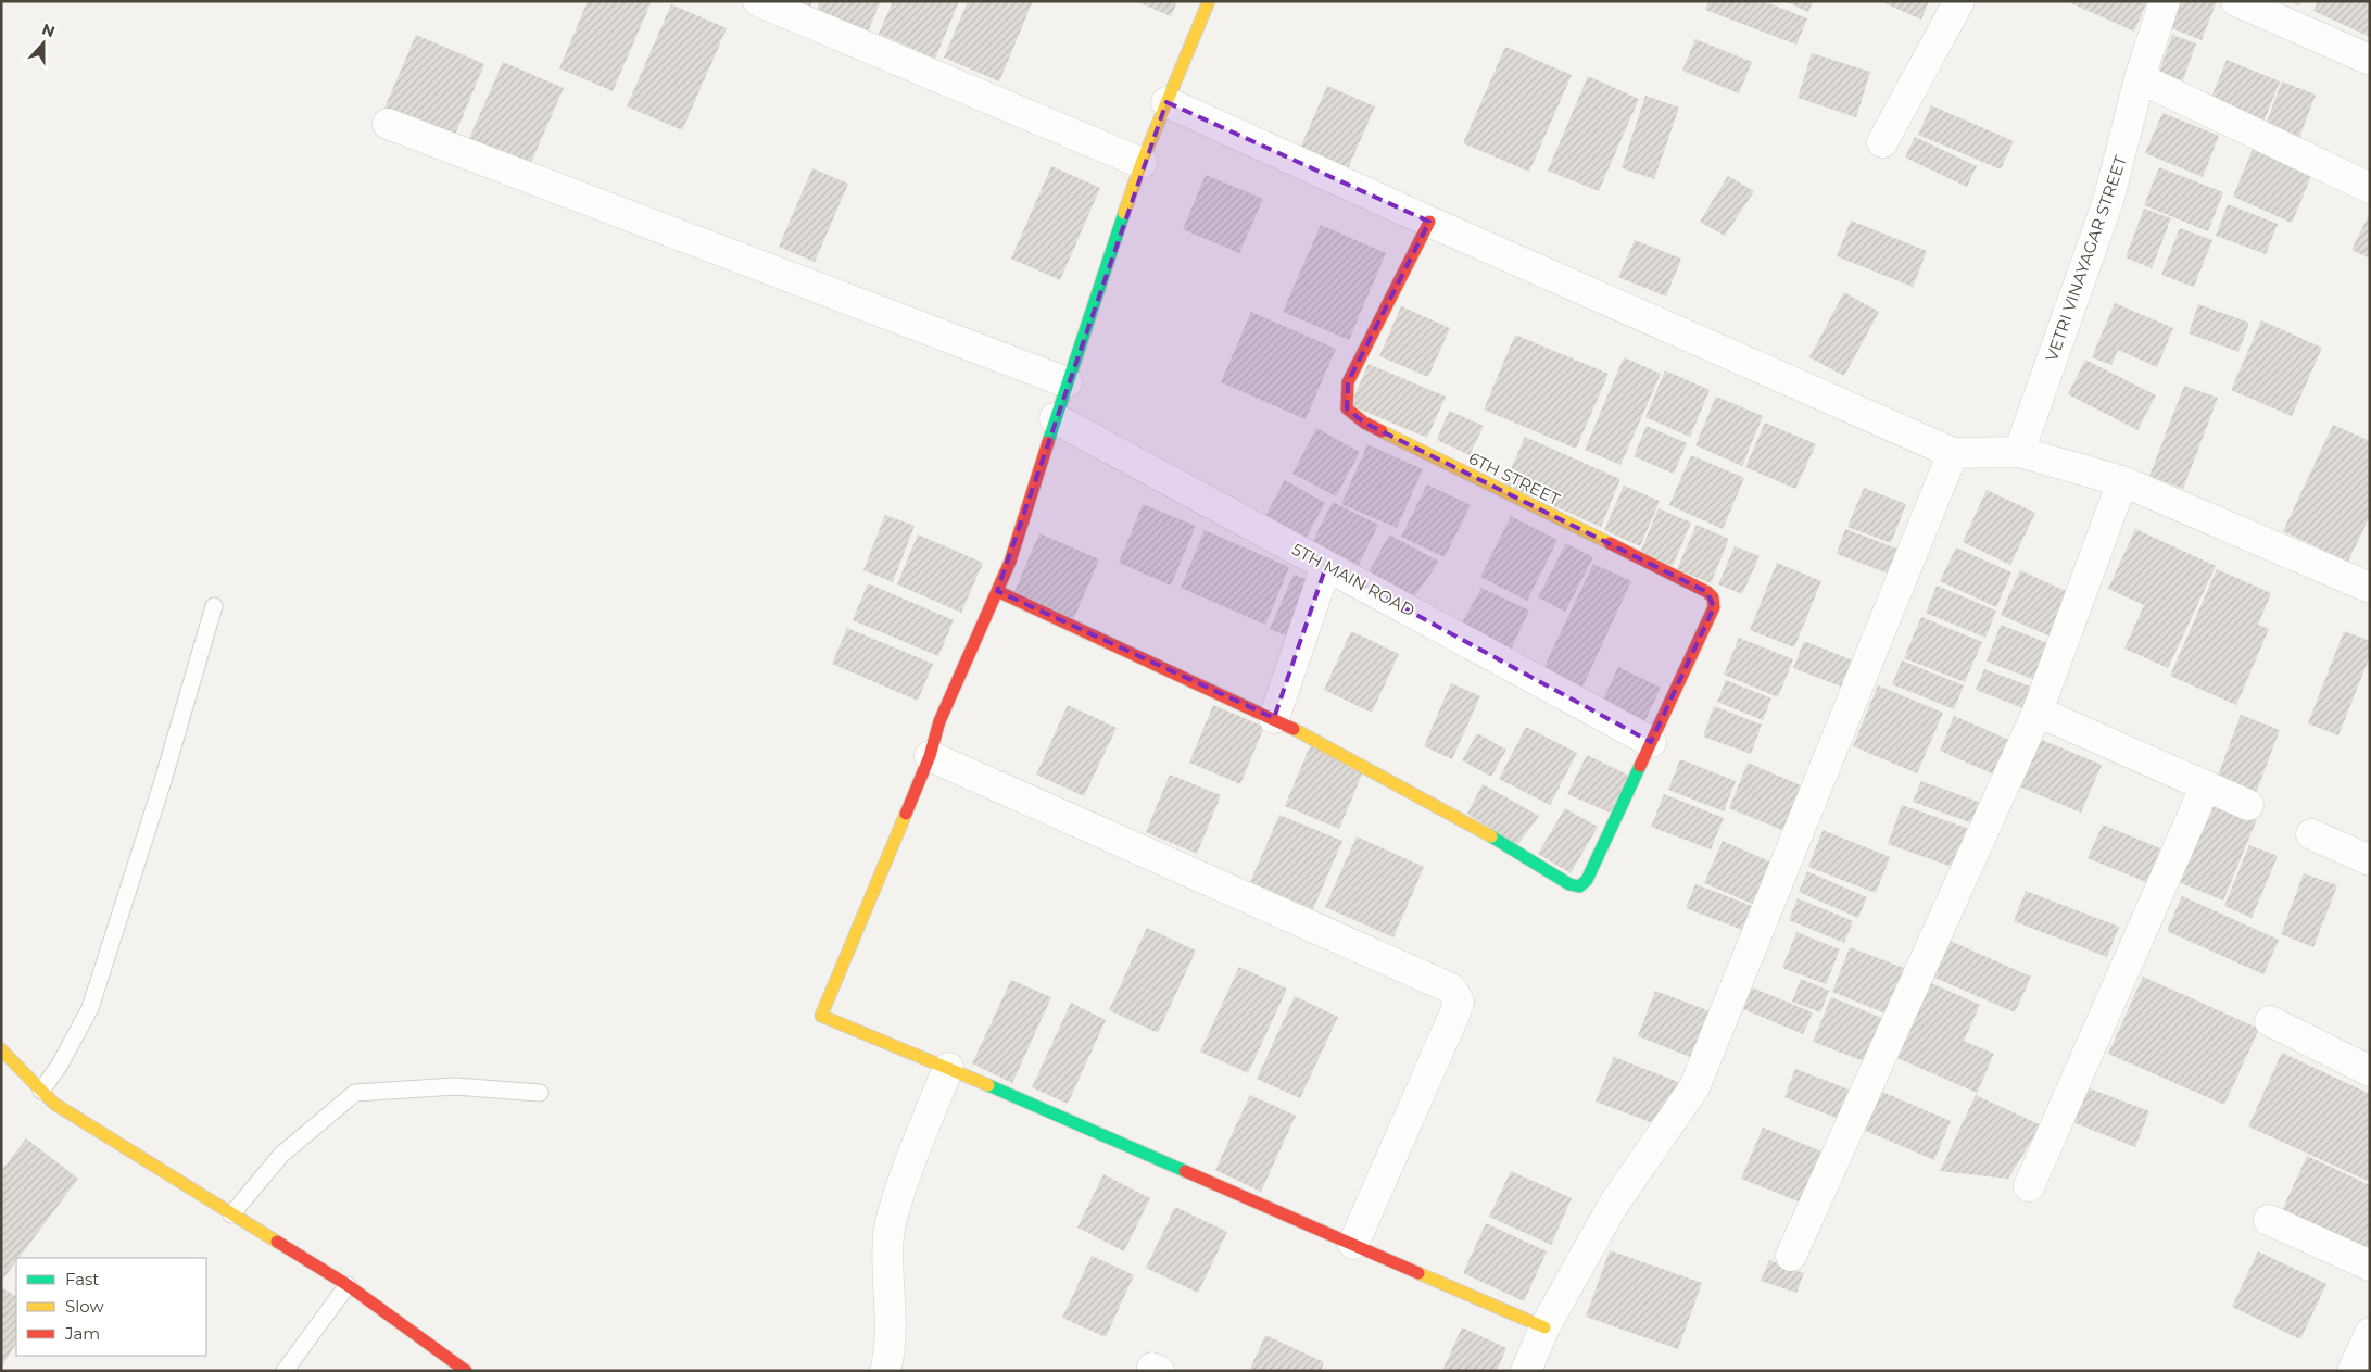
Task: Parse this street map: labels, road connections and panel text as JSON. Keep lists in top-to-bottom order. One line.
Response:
{"streets":{"street":["VETRI VINAYAGAR STREET","6TH STREET","5TH MAIN ROAD"]},"crossings":[["6TH STREET","5TH MAIN ROAD"]],"legend":["Fast","Slow","Jam"],"north":"top"}
